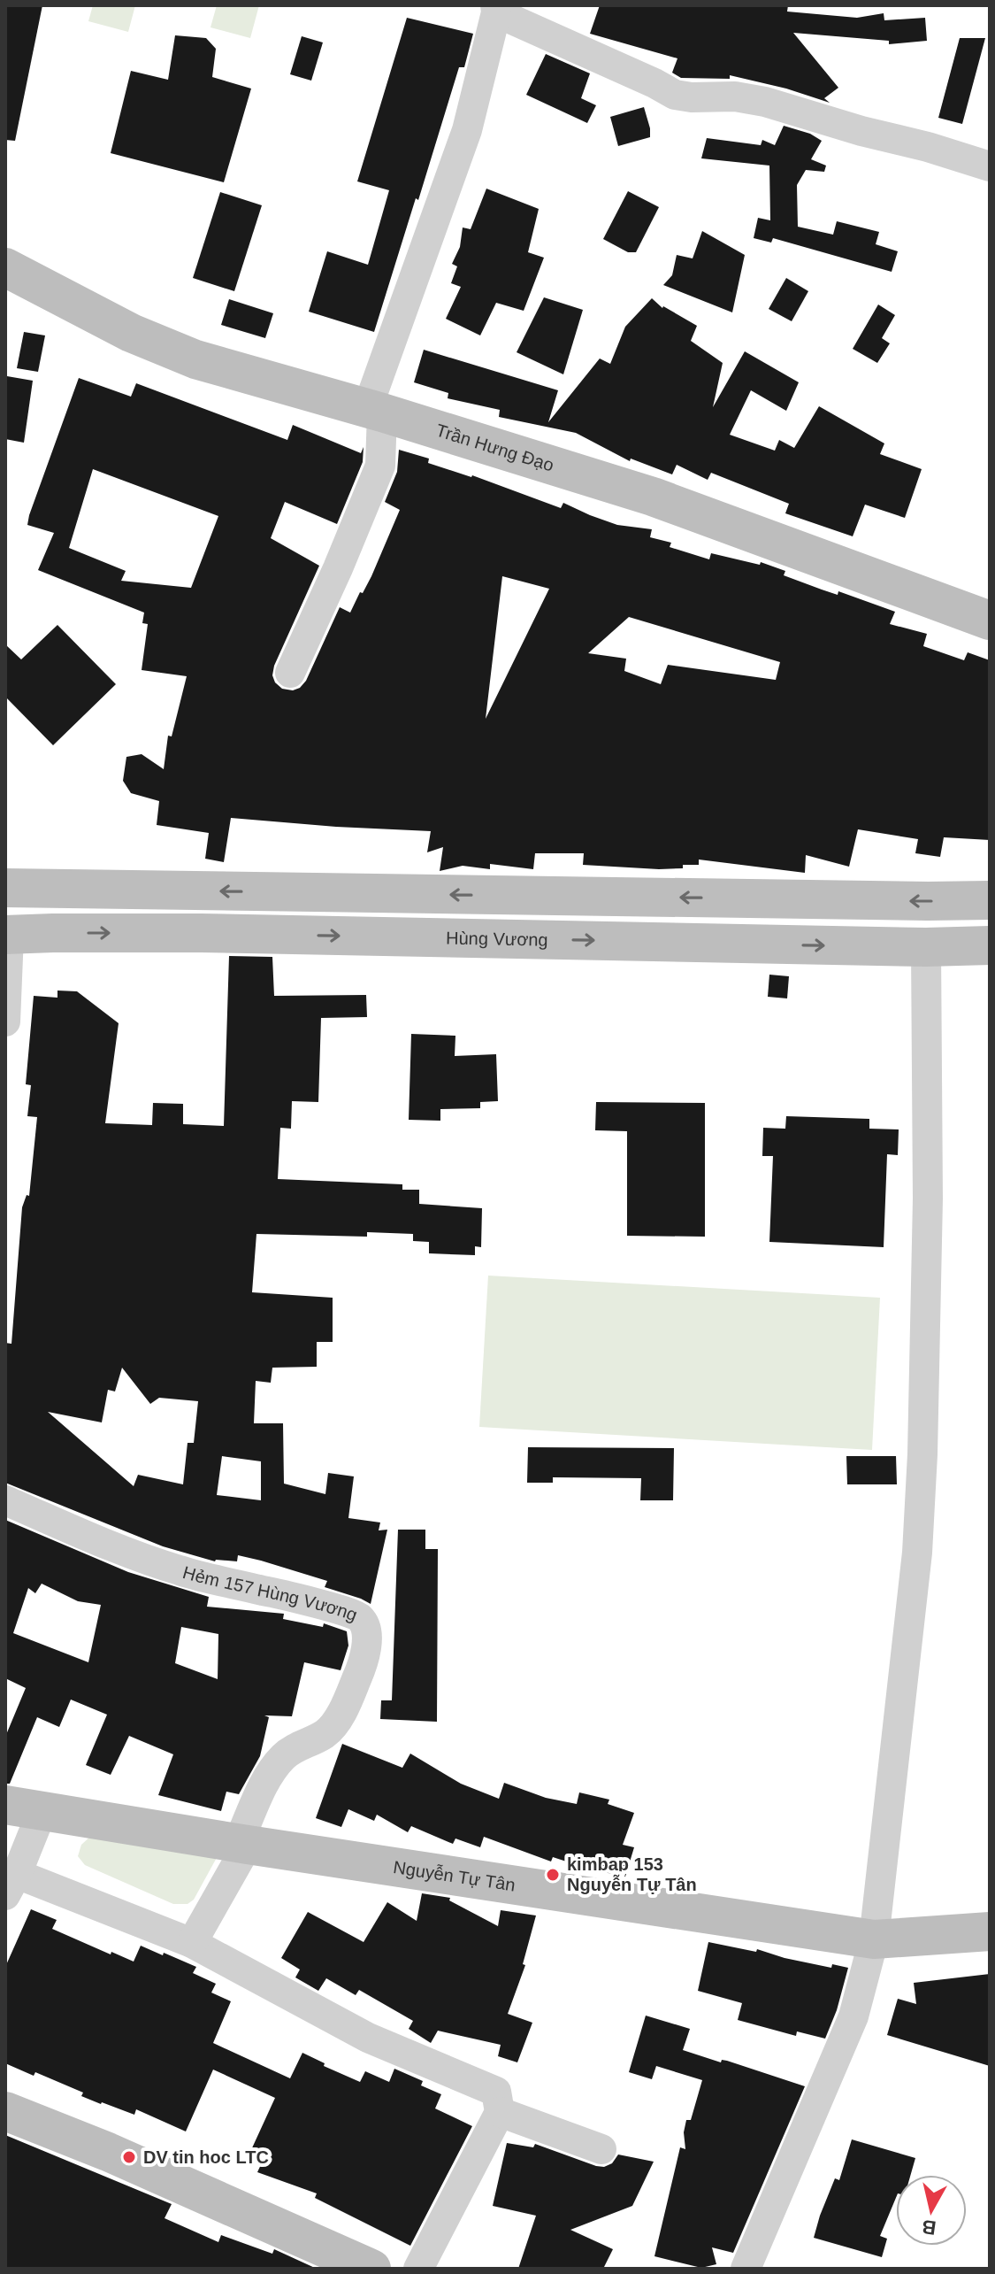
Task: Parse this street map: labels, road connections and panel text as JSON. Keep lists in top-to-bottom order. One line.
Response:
{"streets":{"street":["Trần Hưng Đạo","Hùng Vương","Hẻm 157 Hùng Vương","Nguyễn Tự Tân"]},"crossings":[["Hẻm 157 Hùng Vương","Nguyễn Tự Tân"]],"places":["kimbap 153 Nguyễn Tự Tân","DV tin hoc LTC"],"north":"bottom"}
